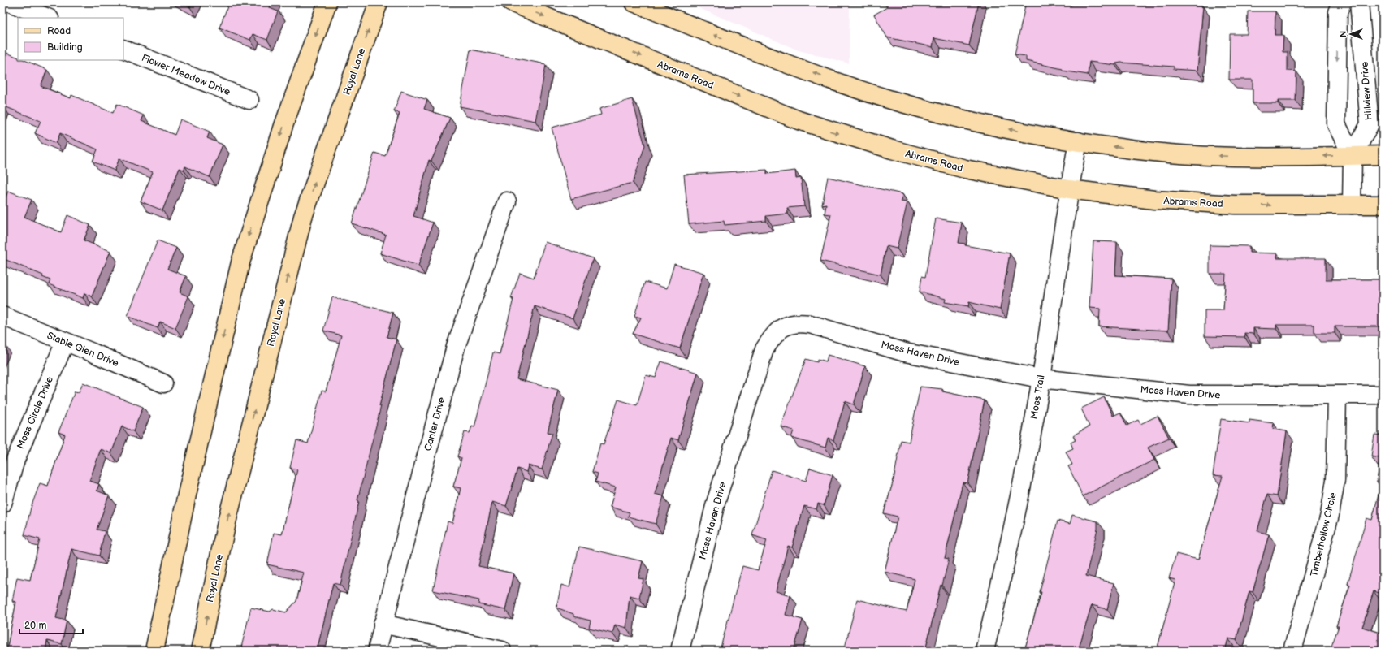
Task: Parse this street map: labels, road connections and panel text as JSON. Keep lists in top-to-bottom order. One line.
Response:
{"streets":{"main road":["Royal Lane","Abrams Road"],"street":["Flower Meadow Drive","Hillview Drive","Stable Glen Drive","Moss Haven Drive","Moss Trail","Moss Circle Drive","Canter Drive","Timberhollow Circle"]},"crossings":[["Abrams Road","Hillview Drive"],["Abrams Road","Moss Trail"],["Stable Glen Drive","Moss Circle Drive"],["Moss Haven Drive","Moss Trail"],["Moss Haven Drive","Timberhollow Circle"]],"legend":["Road","Building"],"scale_bar":"20 m","north":"left"}
